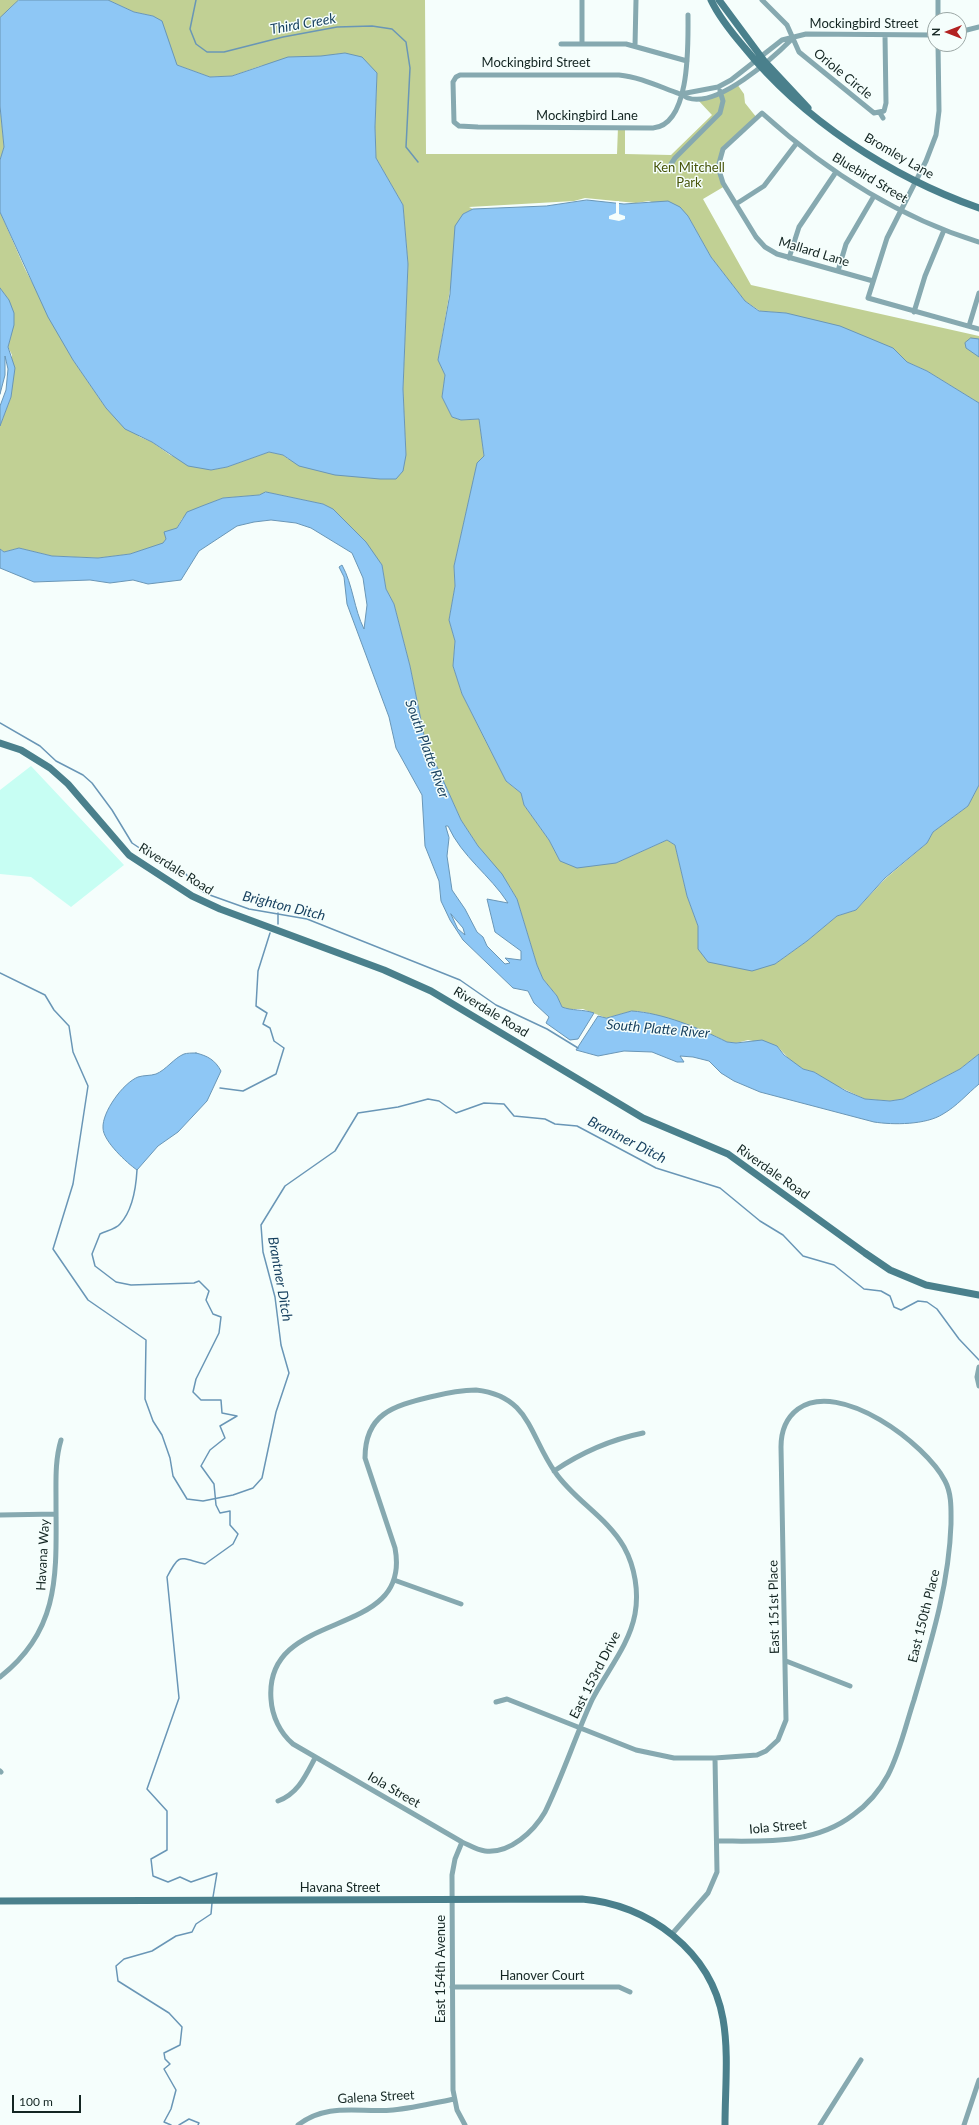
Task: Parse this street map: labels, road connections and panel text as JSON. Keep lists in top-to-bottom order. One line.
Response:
{"streets":{"street":["Mockingbird Street","Oriole Circle","Mockingbird Lane","Bromley Lane","Bluebird Street","Mallard Lane","Riverdale Road","Havana Way","East 151st Place","East 150th Place","East 153rd Drive","Iola Street","Havana Street","East 154th Avenue","Hanover Court","Galena Street"]},"crossings":[["Mockingbird Street","Oriole Circle"],["Mockingbird Street","Mockingbird Lane"],["Mockingbird Street","Bromley Lane"],["Bluebird Street","Mallard Lane"],["East 151st Place","East 150th Place"],["East 151st Place","East 153rd Drive"],["East 150th Place","Iola Street"],["East 153rd Drive","Iola Street"],["East 153rd Drive","East 154th Avenue"],["Iola Street","East 154th Avenue"],["Havana Street","East 154th Avenue"],["East 154th Avenue","Hanover Court"],["East 154th Avenue","Galena Street"]],"water":["Third Creek","South Platte River","Brighton Ditch","Brantner Ditch"],"parks":["Ken Mitchell Park"],"scale_bar":"100 m","north":"left"}
